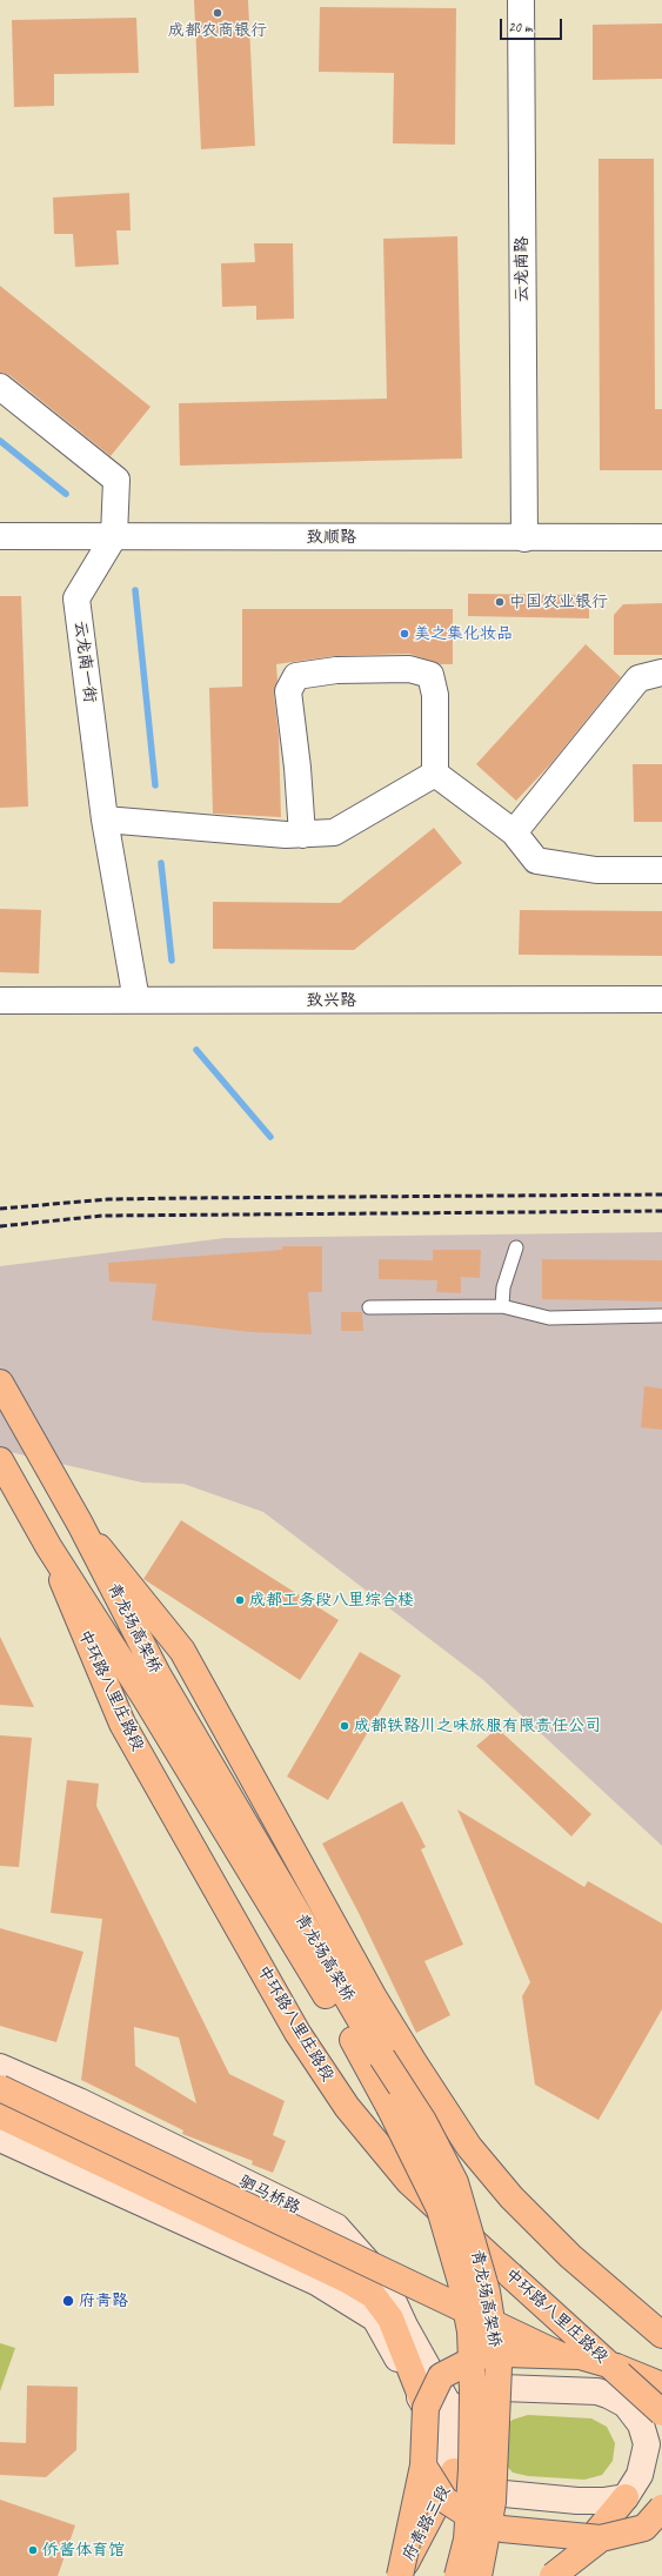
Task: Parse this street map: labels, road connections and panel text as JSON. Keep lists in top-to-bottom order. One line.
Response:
{"streets":{"main road":["青龙场高架桥","中环路八里庄路段","驷马桥路","府青路三段"],"street":["云龙南路","致顺路","云龙南一街","致兴路"]},"crossings":[["云龙南路","致顺路"],["致顺路","云龙南一街"],["云龙南一街","致兴路"],["青龙场高架桥","中环路八里庄路段"],["驷马桥路","府青路三段"]],"places":["成都农商银行","中国农业银行","美之集化妆品","成都工务段八里综合楼","成都铁路川之味旅服有限责任公司","府青路","侨酱体育馆"],"scale_bar":"20 m"}
